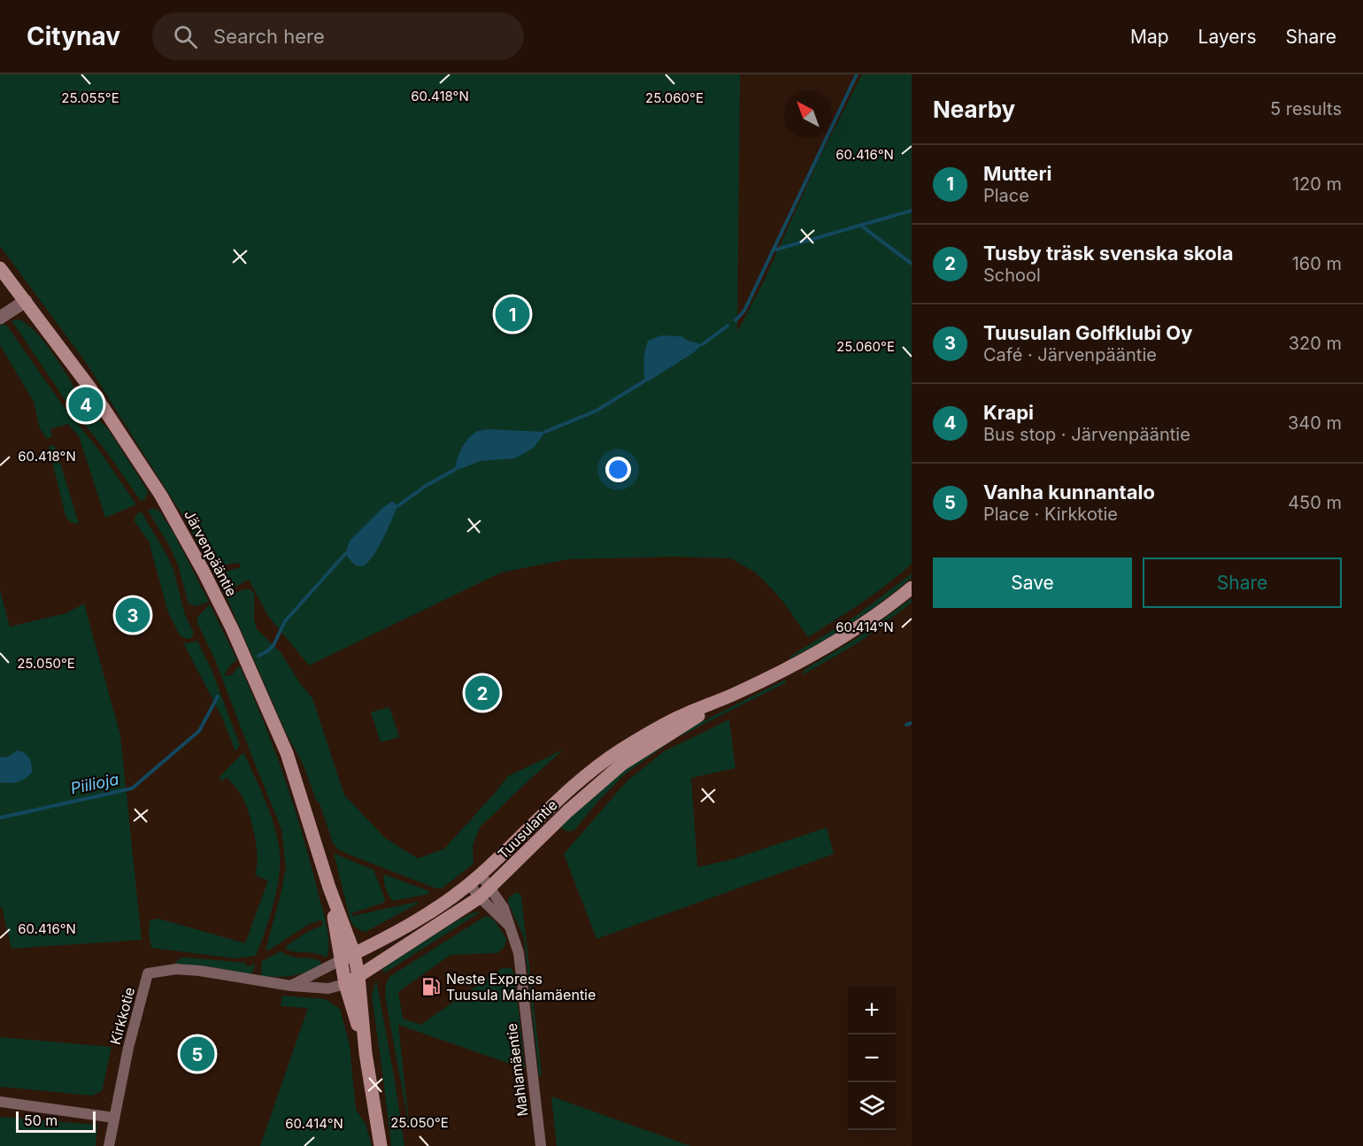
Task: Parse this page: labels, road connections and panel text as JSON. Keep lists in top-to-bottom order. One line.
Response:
{"streets":{"main road":["Järvenpääntie","Tuusulantie"],"street":["Kirkkotie","Mahlamäentie"]},"crossings":[["Järvenpääntie","Tuusulantie"],["Järvenpääntie","Kirkkotie"],["Tuusulantie","Kirkkotie"],["Tuusulantie","Mahlamäentie"]],"water":["Piilioja"],"places":{"fuel station":["Neste Express Tuusula Mahlamäentie"]},"scale_bar":"50 m","north":"top left","page":{"header":"Citynav","search":"Search here","nav":["Map","Layers","Share"],"heading":["Nearby","5 results"],"list":[{"mark":"1","name":"Mutteri","note":"Place","value":"120 m"},{"mark":"2","name":"Tusby träsk svenska skola","note":"School","value":"160 m"},{"mark":"3","name":"Tuusulan Golfklubi Oy","note":"Café · Järvenpääntie","value":"320 m"},{"mark":"4","name":"Krapi","note":"Bus stop · Järvenpääntie","value":"340 m"},{"mark":"5","name":"Vanha kunnantalo","note":"Place · Kirkkotie","value":"450 m"}],"pins":["1","4","3","2","5"],"buttons":["Save","Share"],"map_buttons":["+","−"],"scale":"50 m"},"coordinates":["60.418°N","25.055°E","25.060°E","60.416°N","60.414°N","25.050°E"]}
